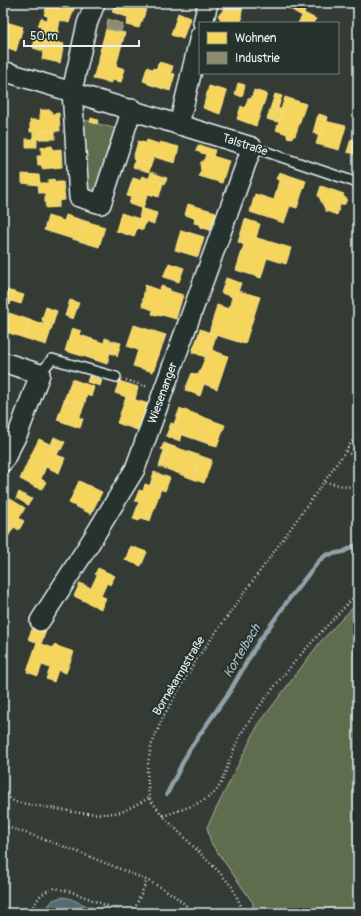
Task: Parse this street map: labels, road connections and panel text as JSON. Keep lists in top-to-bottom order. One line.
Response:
{"streets":{"street":["Talstraße","Wiesenanger"],"path":["Bornekampstraße"]},"crossings":[["Talstraße","Wiesenanger"]],"water":["Kortelbach"],"legend":["Wohnen","Industrie"],"scale_bar":"50 m"}
